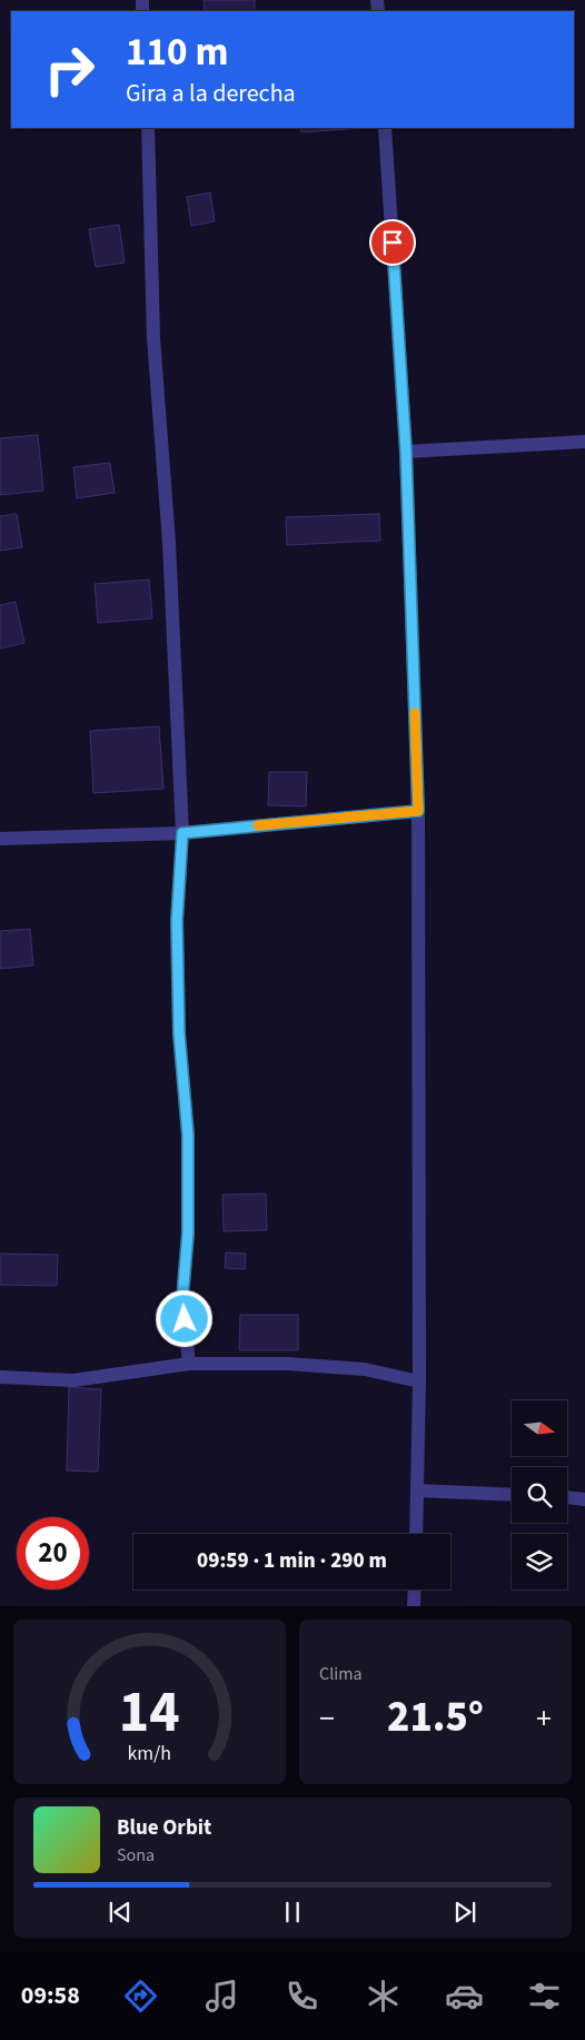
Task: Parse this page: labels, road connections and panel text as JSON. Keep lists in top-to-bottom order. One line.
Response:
{"north":"right","page":{"turn":["110 m","Gira a la derecha"],"limit":"20","trip":"09:59 · 1 min · 290 m","tile":"Clima","heat":["−","21.5°","+"],"song":["Blue Orbit","Sona"],"tabs":"09:58","gauge":["14","km/h"]}}
